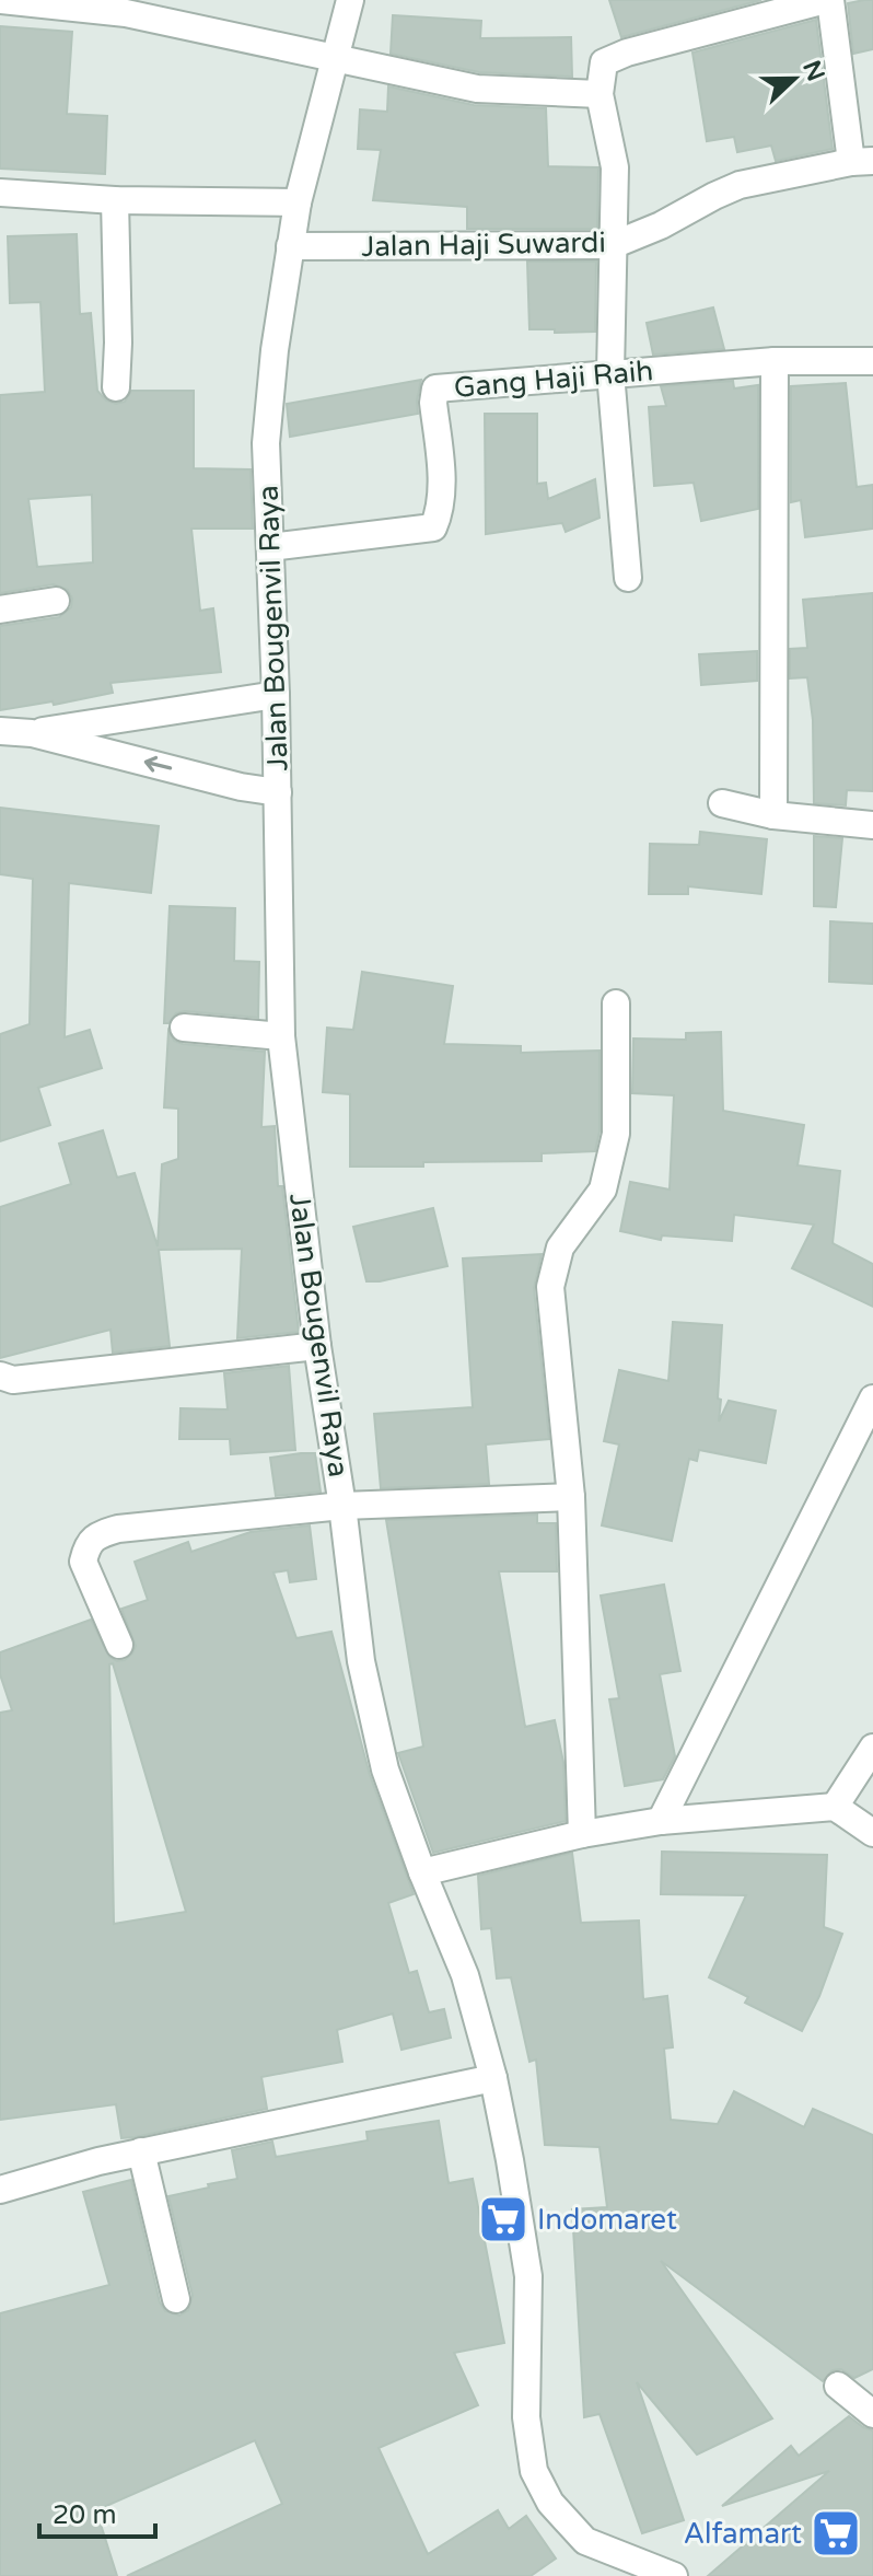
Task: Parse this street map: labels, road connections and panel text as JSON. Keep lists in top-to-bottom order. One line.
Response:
{"streets":{"street":["Jalan Haji Suwardi","Gang Haji Raih","Jalan Bougenvil Raya"]},"crossings":[["Jalan Haji Suwardi","Jalan Bougenvil Raya"],["Gang Haji Raih","Jalan Bougenvil Raya"]],"places":{"supermarket":["Indomaret","Alfamart"]},"scale_bar":"20 m","north":"right"}
